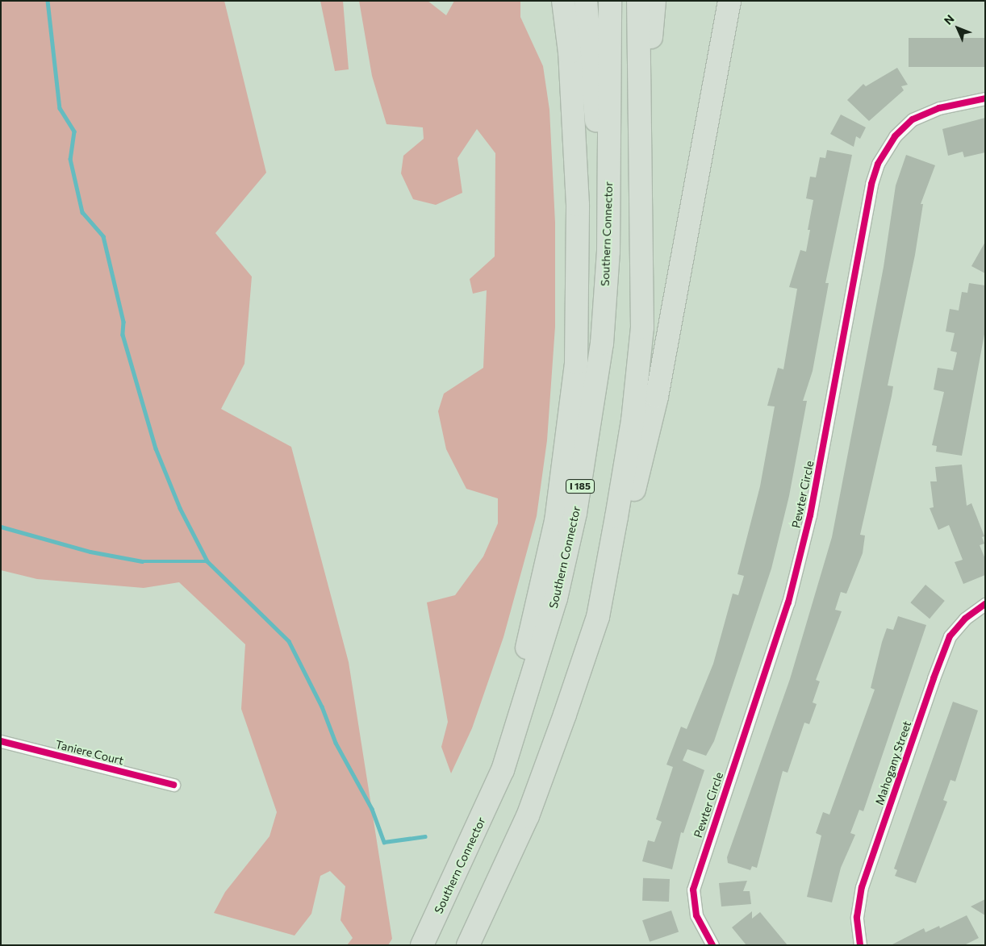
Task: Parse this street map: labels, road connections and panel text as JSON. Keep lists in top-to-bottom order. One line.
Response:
{"streets":{"highway":["Southern Connector","I 185"],"street":["Pewter Circle","Taniere Court","Mahogany Street"]},"north":"top left"}
